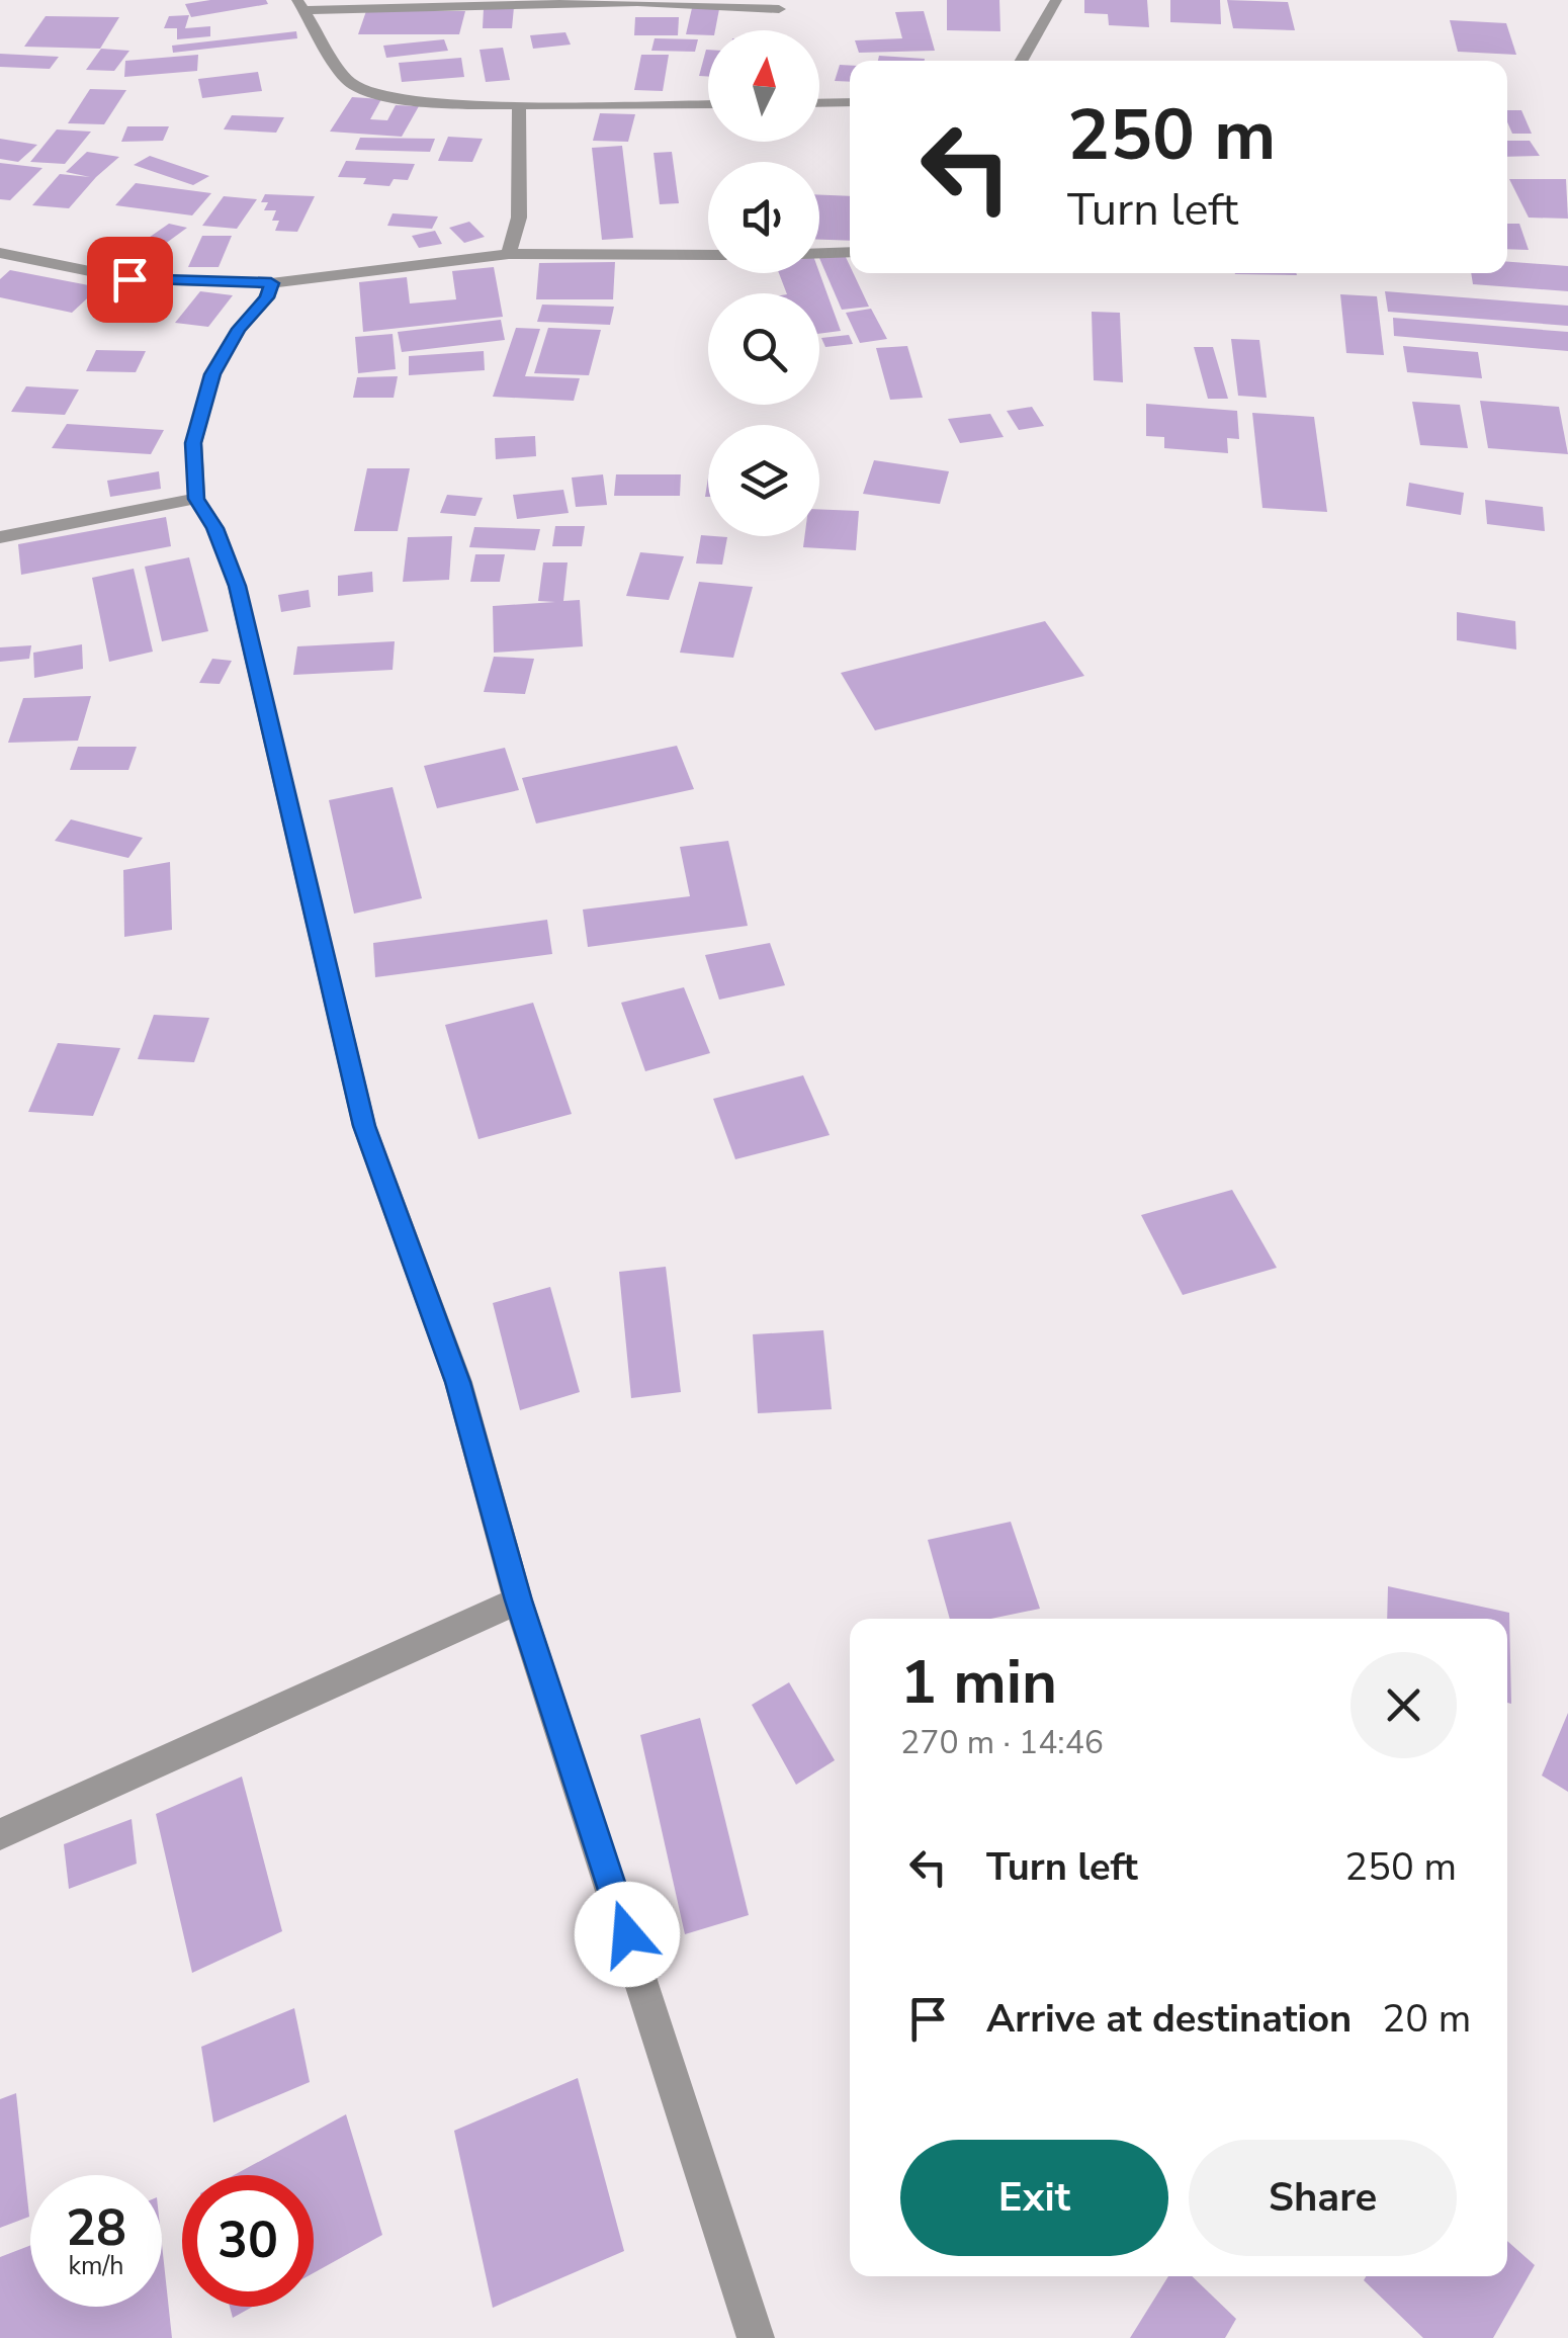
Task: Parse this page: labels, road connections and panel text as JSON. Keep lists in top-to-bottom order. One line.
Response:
{"north":"top","page":{"turn":["250 m","Turn left"],"heading":["1 min","270 m · 14:46"],"list":[{"name":"Turn left","value":"250 m"},{"name":"Arrive at destination","value":"20 m"}],"buttons":["Exit","Share"],"speed":"28 km/h","limit":"30"}}
